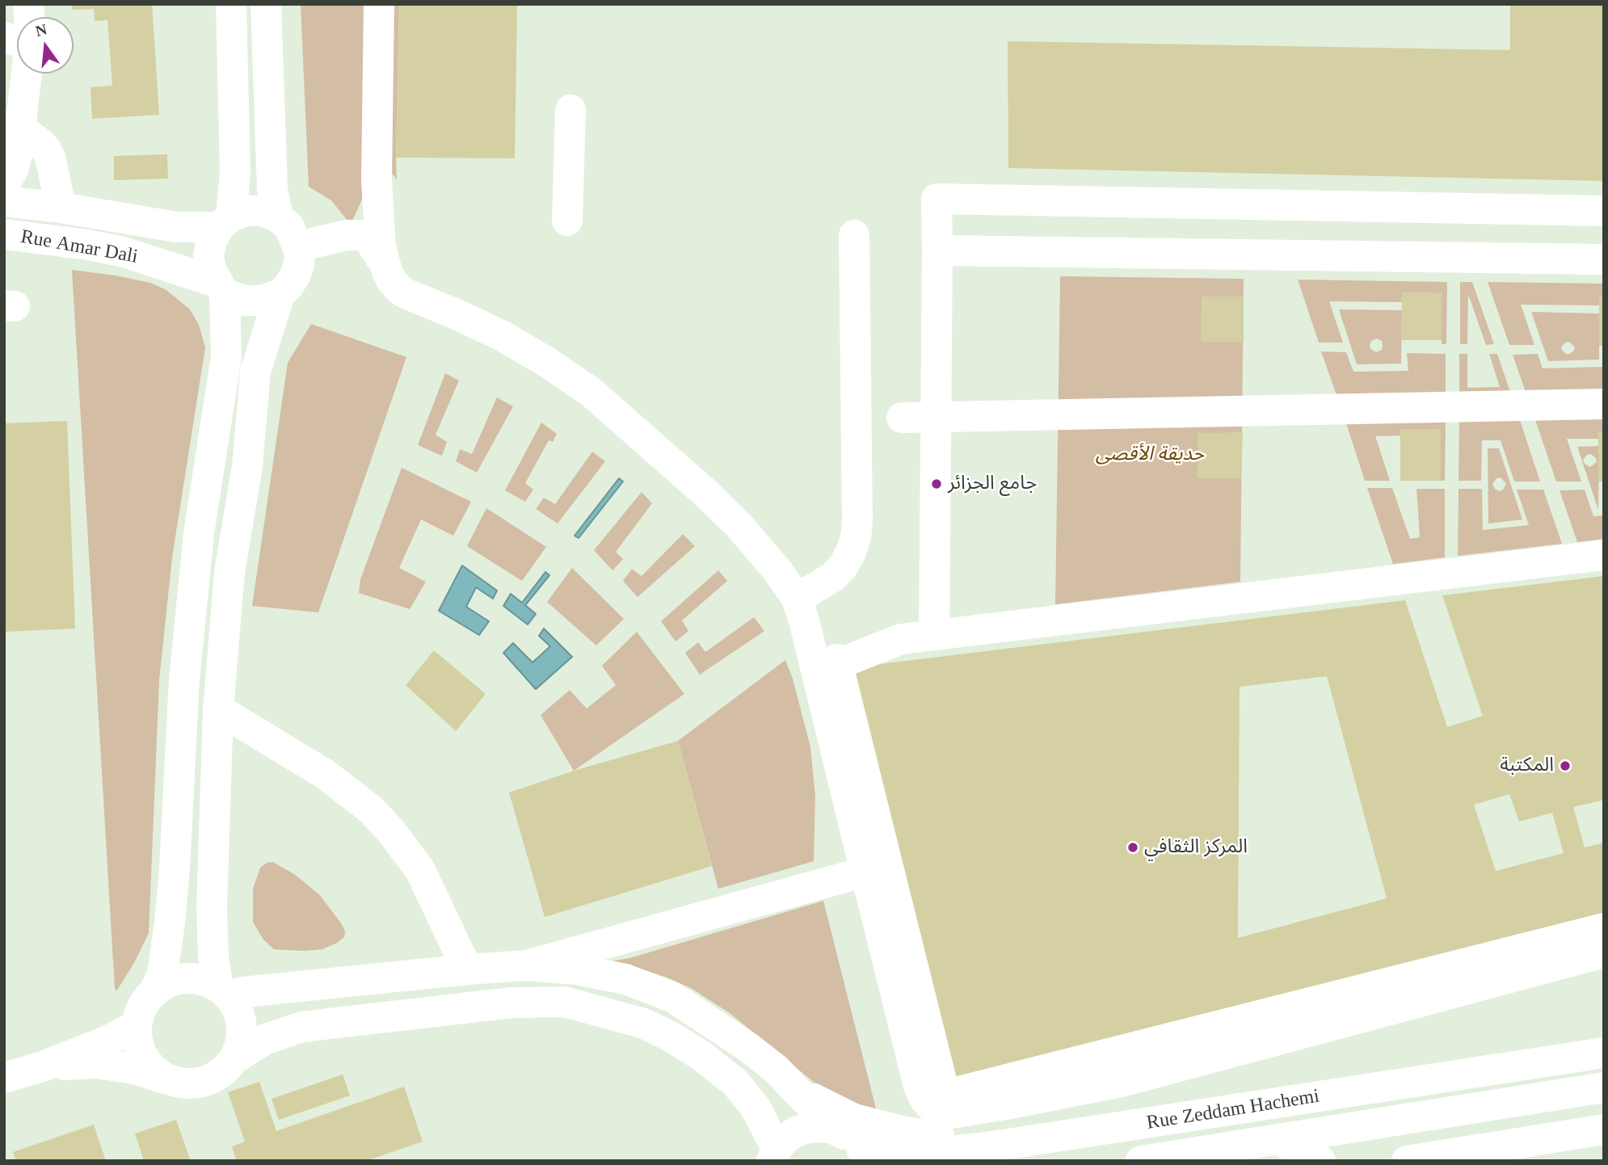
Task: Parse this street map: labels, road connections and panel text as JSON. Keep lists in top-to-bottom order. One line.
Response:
{"streets":{"street":["Rue Amar Dali","Rue Zeddam Hachemi"]},"parks":["حديقة الأقصى"],"places":["جامع الجزائر","المكتبة","المركز الثقافي"],"north":"top"}
